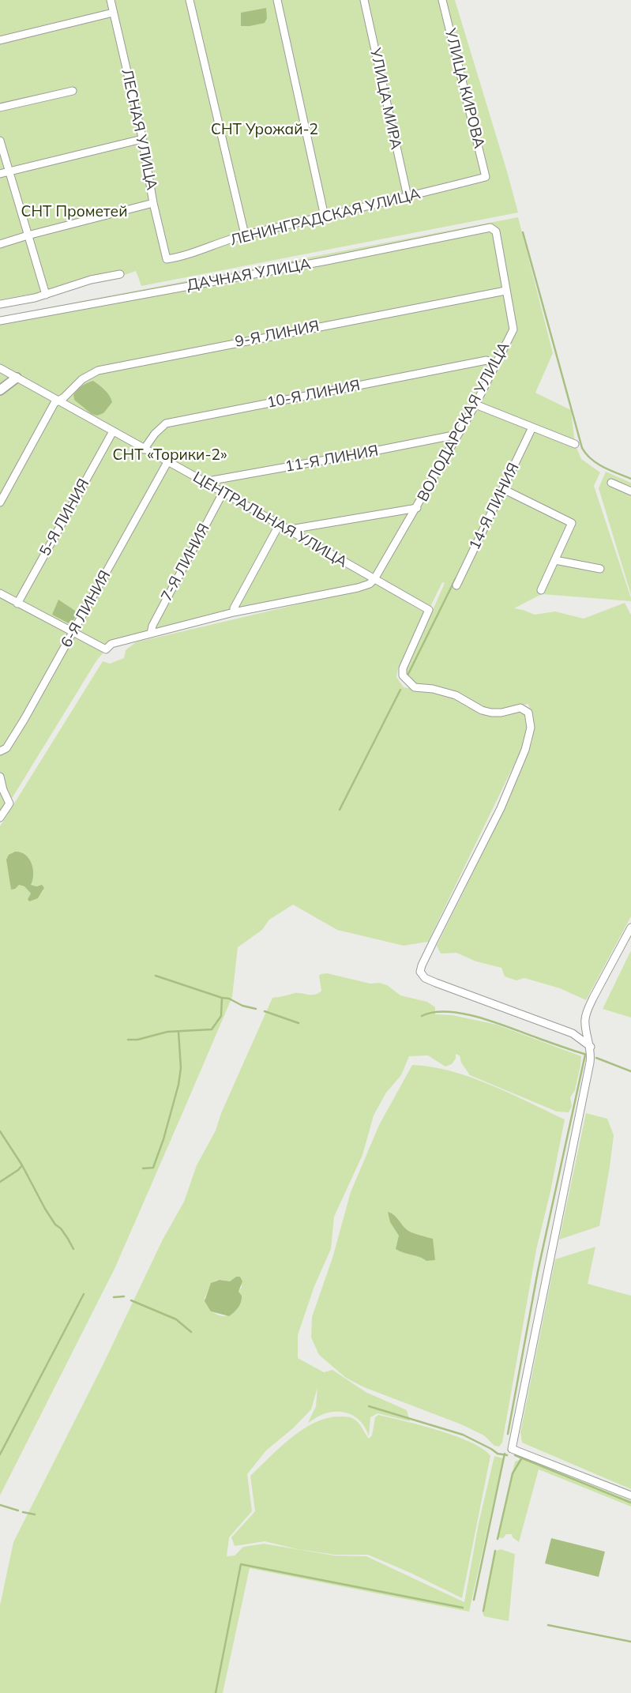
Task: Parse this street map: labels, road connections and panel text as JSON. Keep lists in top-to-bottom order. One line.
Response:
{"streets":{"street":["УЛИЦА КИРОВА","УЛИЦА МИРА","ЛЕСНАЯ УЛИЦА","ЛЕНИНГРАДСКАЯ УЛИЦА","ДАЧНАЯ УЛИЦА","9-Я ЛИНИЯ","10-Я ЛИНИЯ","ВОЛОДАРСКАЯ УЛИЦА","11-Я ЛИНИЯ","14-Я ЛИНИЯ","5-Я ЛИНИЯ","ЦЕНТРАЛЬНАЯ УЛИЦА","7-Я ЛИНИЯ","6-Я ЛИНИЯ"]},"crossings":[["УЛИЦА КИРОВА","ЛЕНИНГРАДСКАЯ УЛИЦА"],["УЛИЦА МИРА","ЛЕНИНГРАДСКАЯ УЛИЦА"],["ЛЕСНАЯ УЛИЦА","ЛЕНИНГРАДСКАЯ УЛИЦА"],["ДАЧНАЯ УЛИЦА","ВОЛОДАРСКАЯ УЛИЦА"],["9-Я ЛИНИЯ","ВОЛОДАРСКАЯ УЛИЦА"],["9-Я ЛИНИЯ","ЦЕНТРАЛЬНАЯ УЛИЦА"],["10-Я ЛИНИЯ","ВОЛОДАРСКАЯ УЛИЦА"],["10-Я ЛИНИЯ","ЦЕНТРАЛЬНАЯ УЛИЦА"],["ВОЛОДАРСКАЯ УЛИЦА","11-Я ЛИНИЯ"],["ВОЛОДАРСКАЯ УЛИЦА","ЦЕНТРАЛЬНАЯ УЛИЦА"],["11-Я ЛИНИЯ","ЦЕНТРАЛЬНАЯ УЛИЦА"],["5-Я ЛИНИЯ","ЦЕНТРАЛЬНАЯ УЛИЦА"],["ЦЕНТРАЛЬНАЯ УЛИЦА","7-Я ЛИНИЯ"],["ЦЕНТРАЛЬНАЯ УЛИЦА","6-Я ЛИНИЯ"]],"parks":["СНТ Урожай-2","СНТ Прометей","СНТ «Торики-2»"]}
